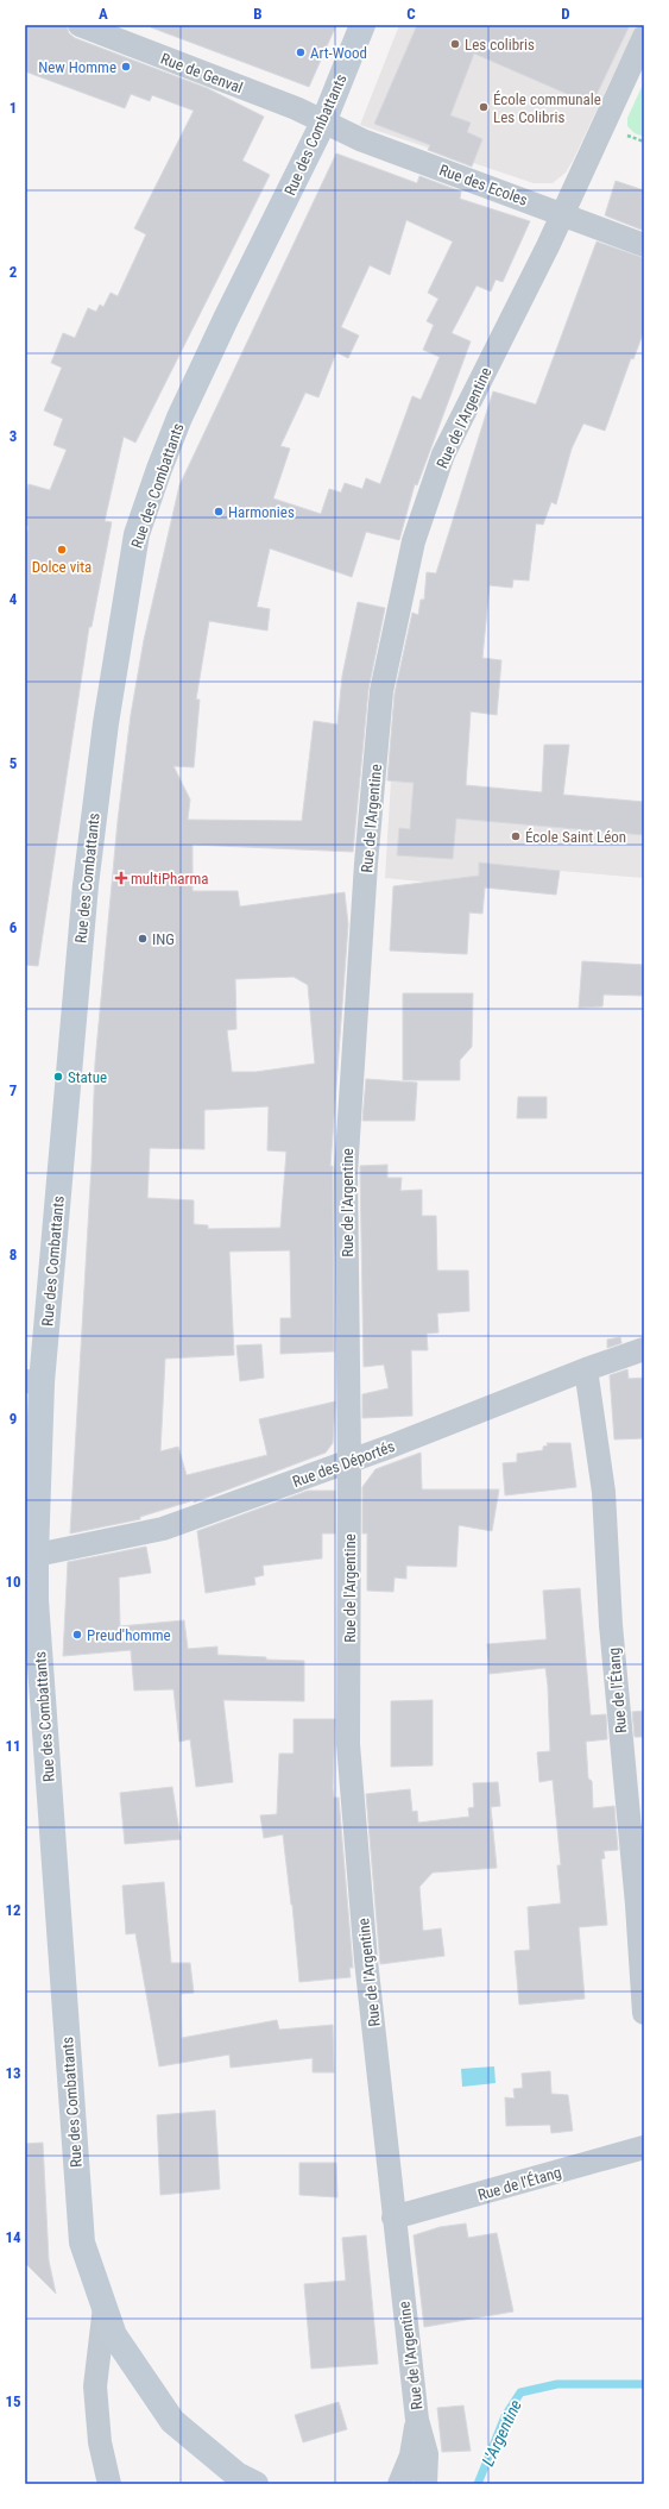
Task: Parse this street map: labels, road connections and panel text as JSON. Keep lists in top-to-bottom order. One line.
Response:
{"streets":{"main road":["Rue des Combattants"],"street":["Rue de Genval","Rue des Ecoles","Rue de l'Argentine","Rue des Déportés","Rue de l'Étang"]},"crossings":[["Rue de Genval","Rue des Combattants"],["Rue de Genval","Rue des Ecoles"],["Rue des Combattants","Rue des Ecoles"],["Rue des Combattants","Rue des Déportés"],["Rue des Ecoles","Rue de l'Argentine"],["Rue de l'Argentine","Rue des Déportés"],["Rue de l'Argentine","Rue de l'Étang"],["Rue des Déportés","Rue de l'Étang"]],"water":["L'Argentine"],"places":{"other":["Les colibris","Art-Wood","New Homme","École communale Les Colibris","Harmonies","Dolce vita","École Saint Léon","ING","Statue","Preud'homme"],"health":["multiPharma"]},"grid":{"columns":["A","B","C","D"],"rows":["1","2","3","4","5","6","7","8","9","10","11","12","13","14","15"]}}
